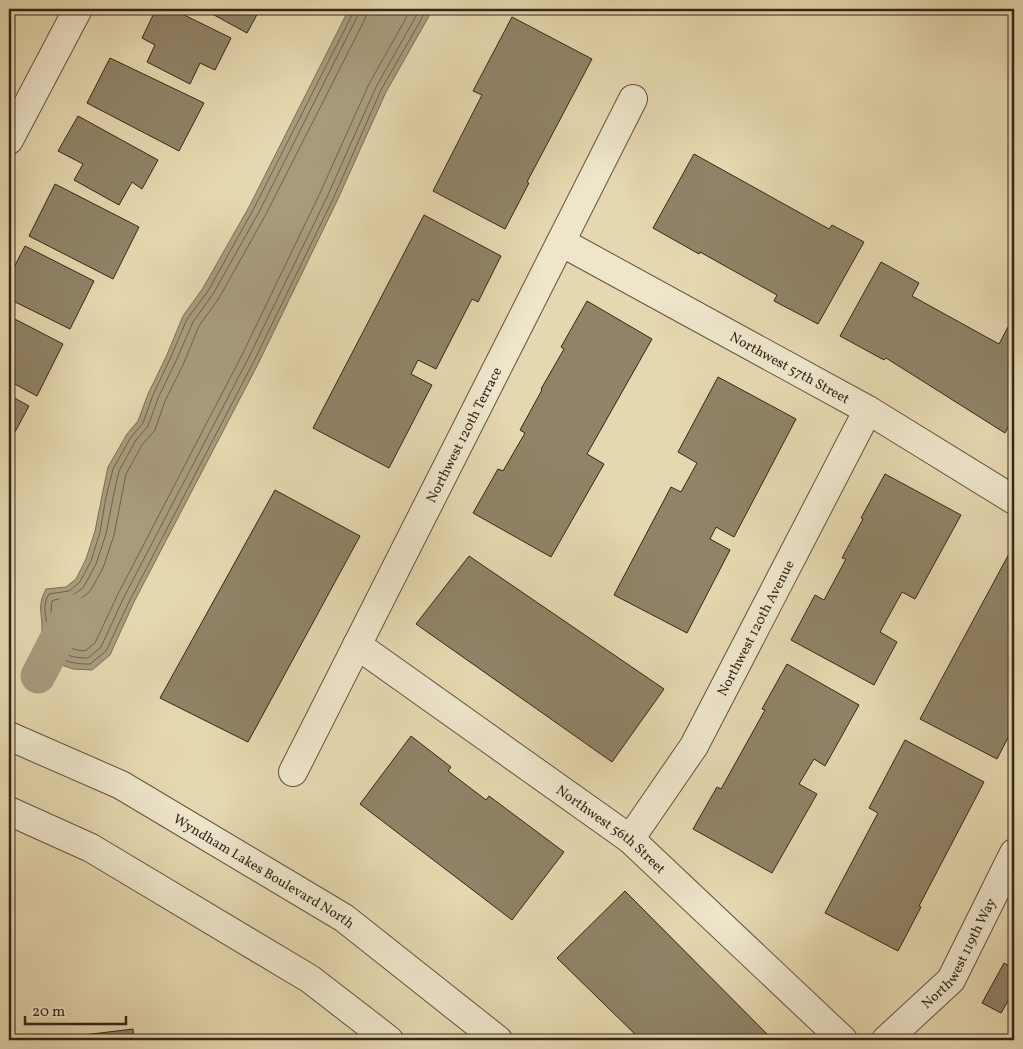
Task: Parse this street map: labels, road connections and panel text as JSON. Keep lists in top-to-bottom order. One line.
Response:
{"streets":{"street":["Northwest 57th Street","Northwest 120th Terrace","Northwest 120th Avenue","Northwest 56th Street","Wyndham Lakes Boulevard North","Northwest 119th Way"]},"crossings":[["Northwest 57th Street","Northwest 120th Terrace"],["Northwest 57th Street","Northwest 120th Avenue"],["Northwest 120th Terrace","Northwest 56th Street"],["Northwest 120th Avenue","Northwest 56th Street"]],"scale_bar":"20 m"}
